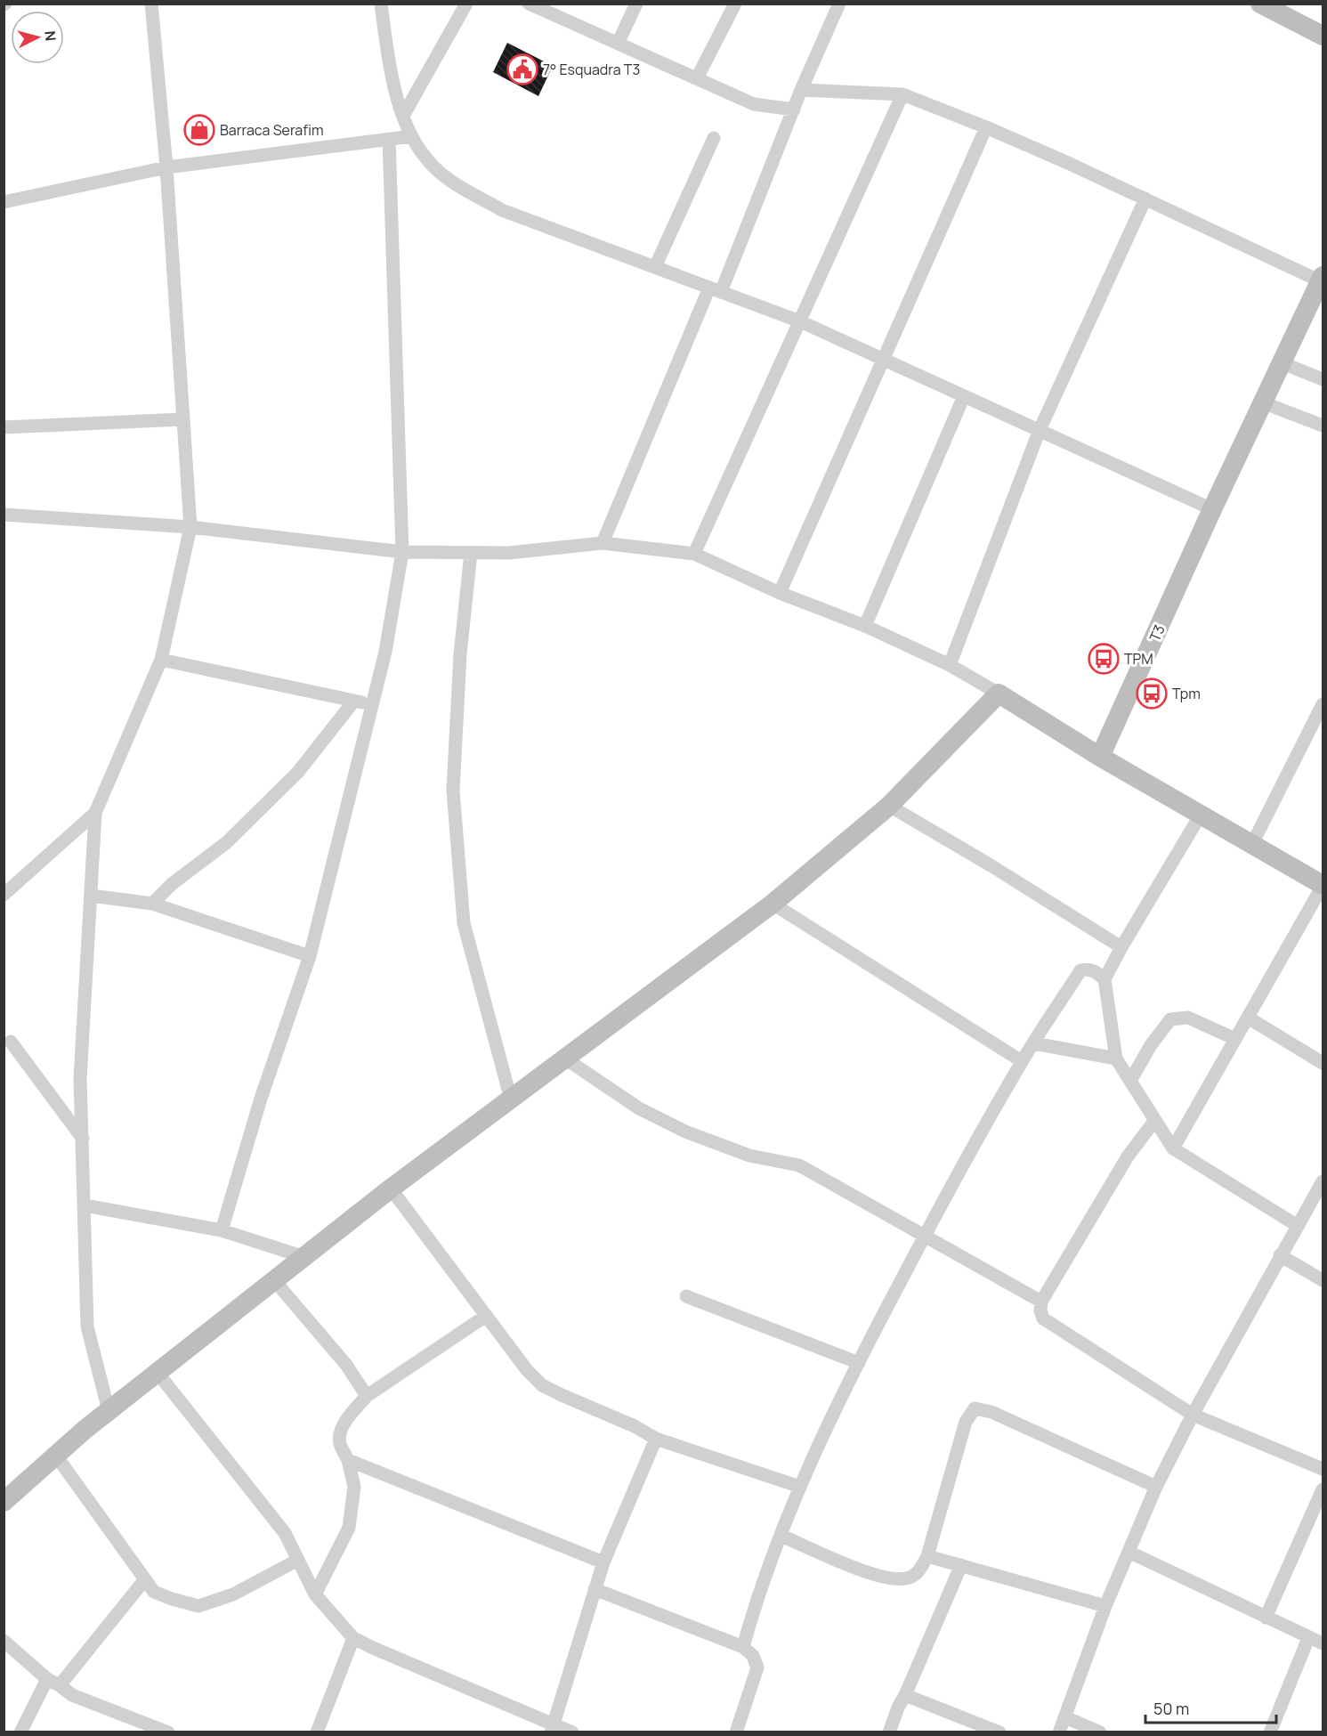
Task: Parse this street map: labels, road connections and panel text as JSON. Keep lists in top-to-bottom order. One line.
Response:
{"streets":{"street":["T3"]},"places":{"public building":["7° Esquadra T3"],"shop":["Barraca Serafim"],"bus stop":["TPM","Tpm"]},"scale_bar":"50 m","north":"right"}
